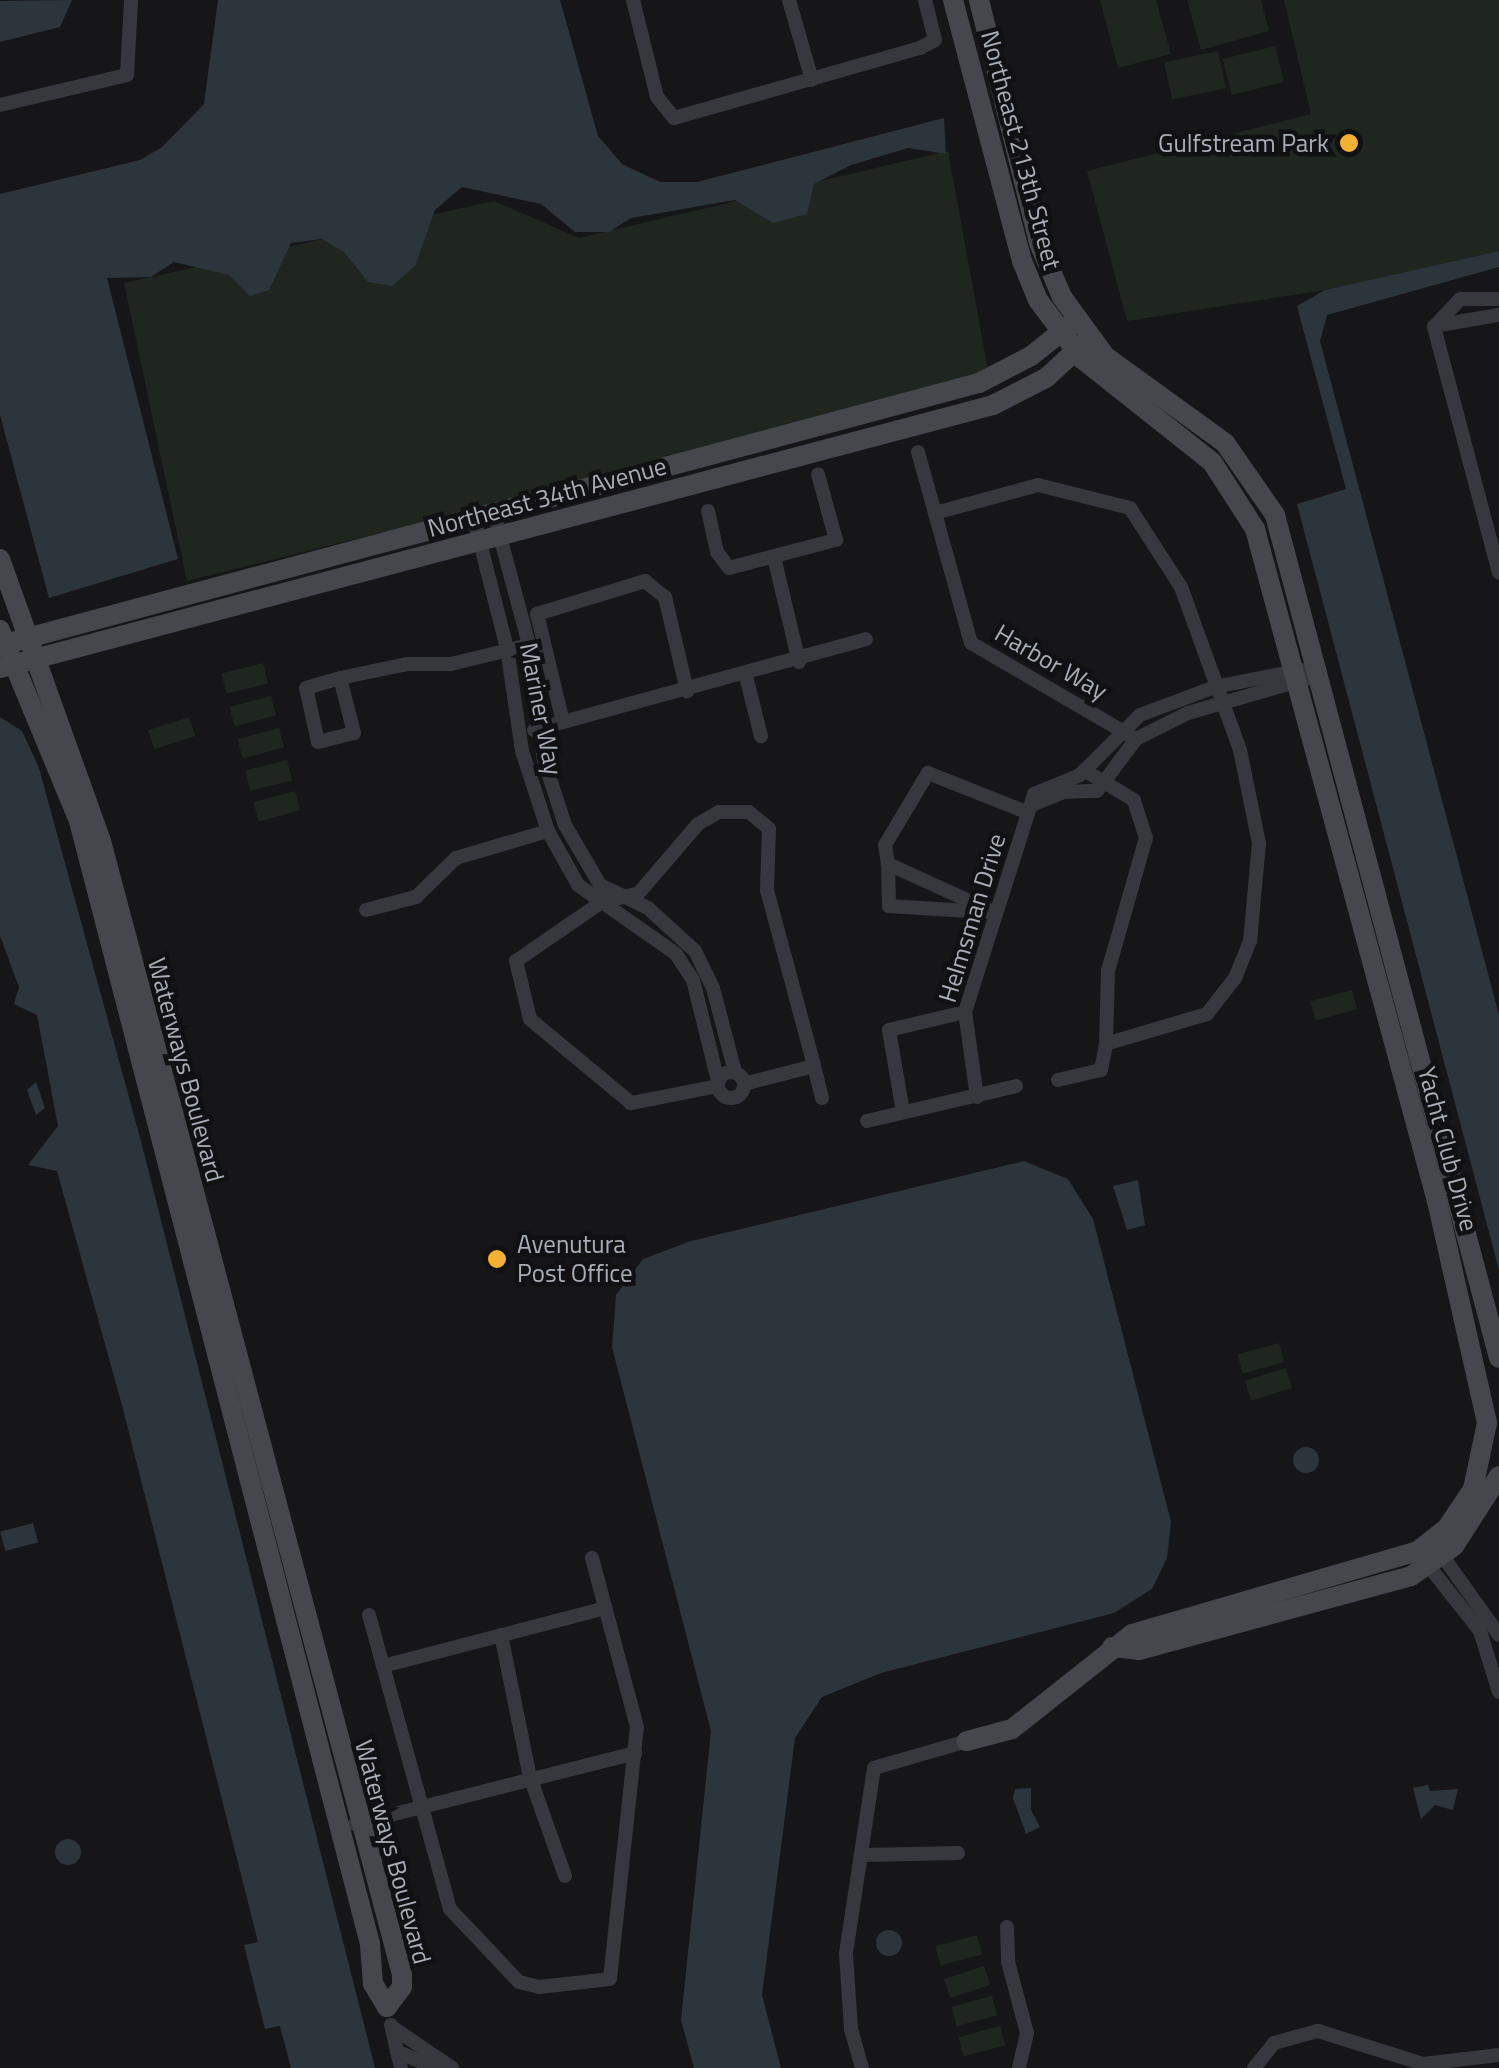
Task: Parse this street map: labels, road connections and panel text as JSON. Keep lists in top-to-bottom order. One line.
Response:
{"streets":{"street":["Northeast 213th Street","Northeast 34th Avenue","Harbor Way","Mariner Way","Helmsman Drive","Waterways Boulevard","Yacht Club Drive"]},"crossings":[["Northeast 213th Street","Northeast 34th Avenue"],["Northeast 213th Street","Yacht Club Drive"],["Northeast 34th Avenue","Mariner Way"],["Northeast 34th Avenue","Waterways Boulevard"],["Northeast 34th Avenue","Yacht Club Drive"],["Harbor Way","Helmsman Drive"],["Harbor Way","Yacht Club Drive"]],"places":["Gulfstream Park","Avenutura Post Office"]}
